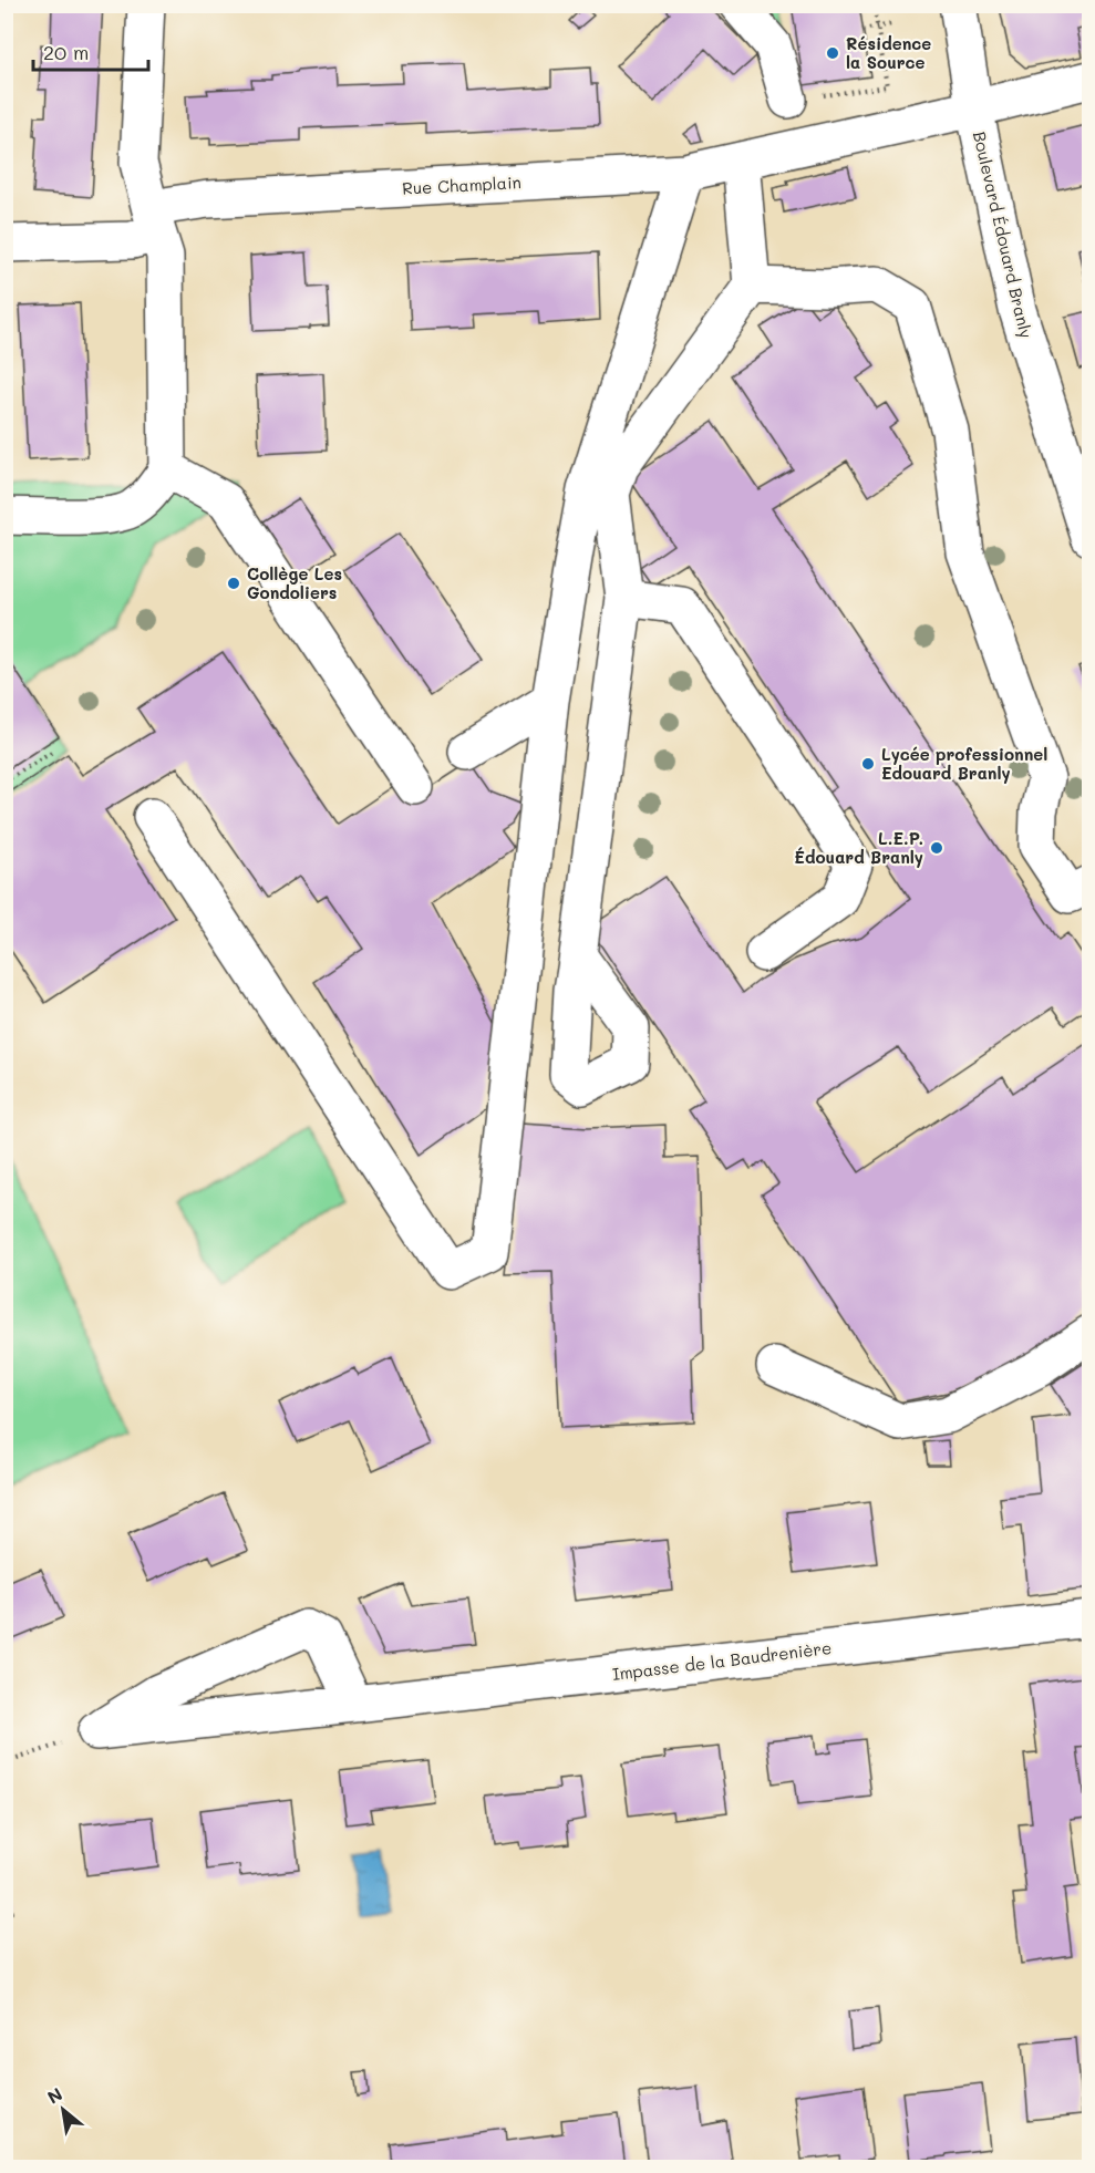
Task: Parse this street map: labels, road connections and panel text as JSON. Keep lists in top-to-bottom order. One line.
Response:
{"streets":{"street":["Rue Champlain","Boulevard Édouard Branly","Impasse de la Baudrenière"]},"crossings":[["Rue Champlain","Boulevard Édouard Branly"]],"places":["Résidence la Source","Collège Les Gondoliers","Lycée professionnel Edouard Branly","L.E.P. Édouard Branly"],"scale_bar":"20 m","north":"top left"}
